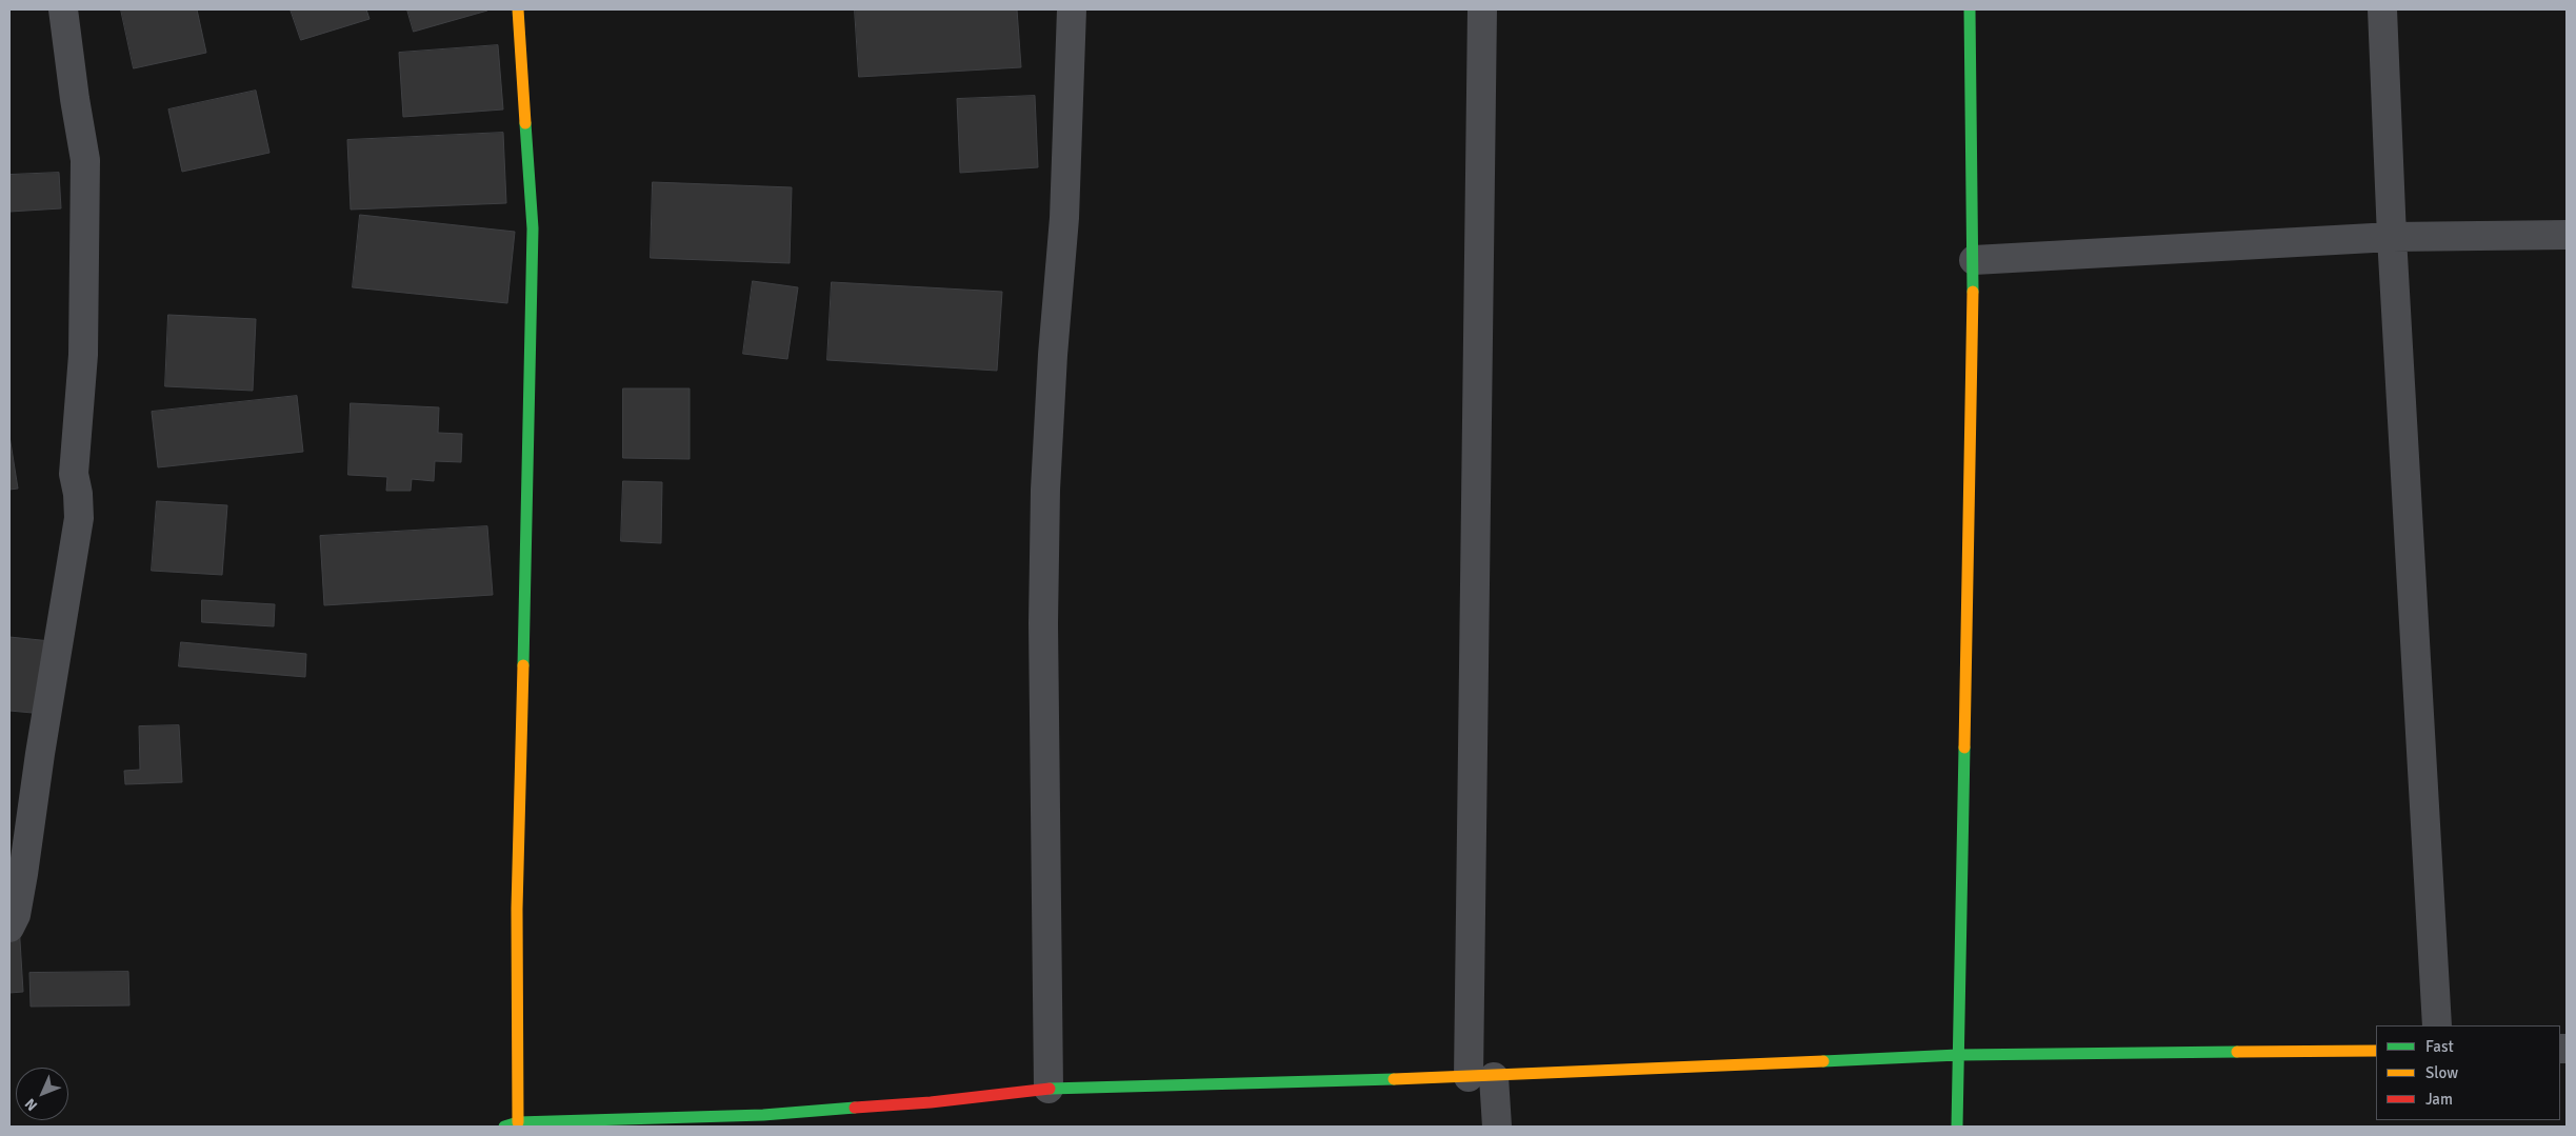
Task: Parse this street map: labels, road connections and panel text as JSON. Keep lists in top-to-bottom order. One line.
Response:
{"legend":["Fast","Slow","Jam"],"north":"bottom left"}
